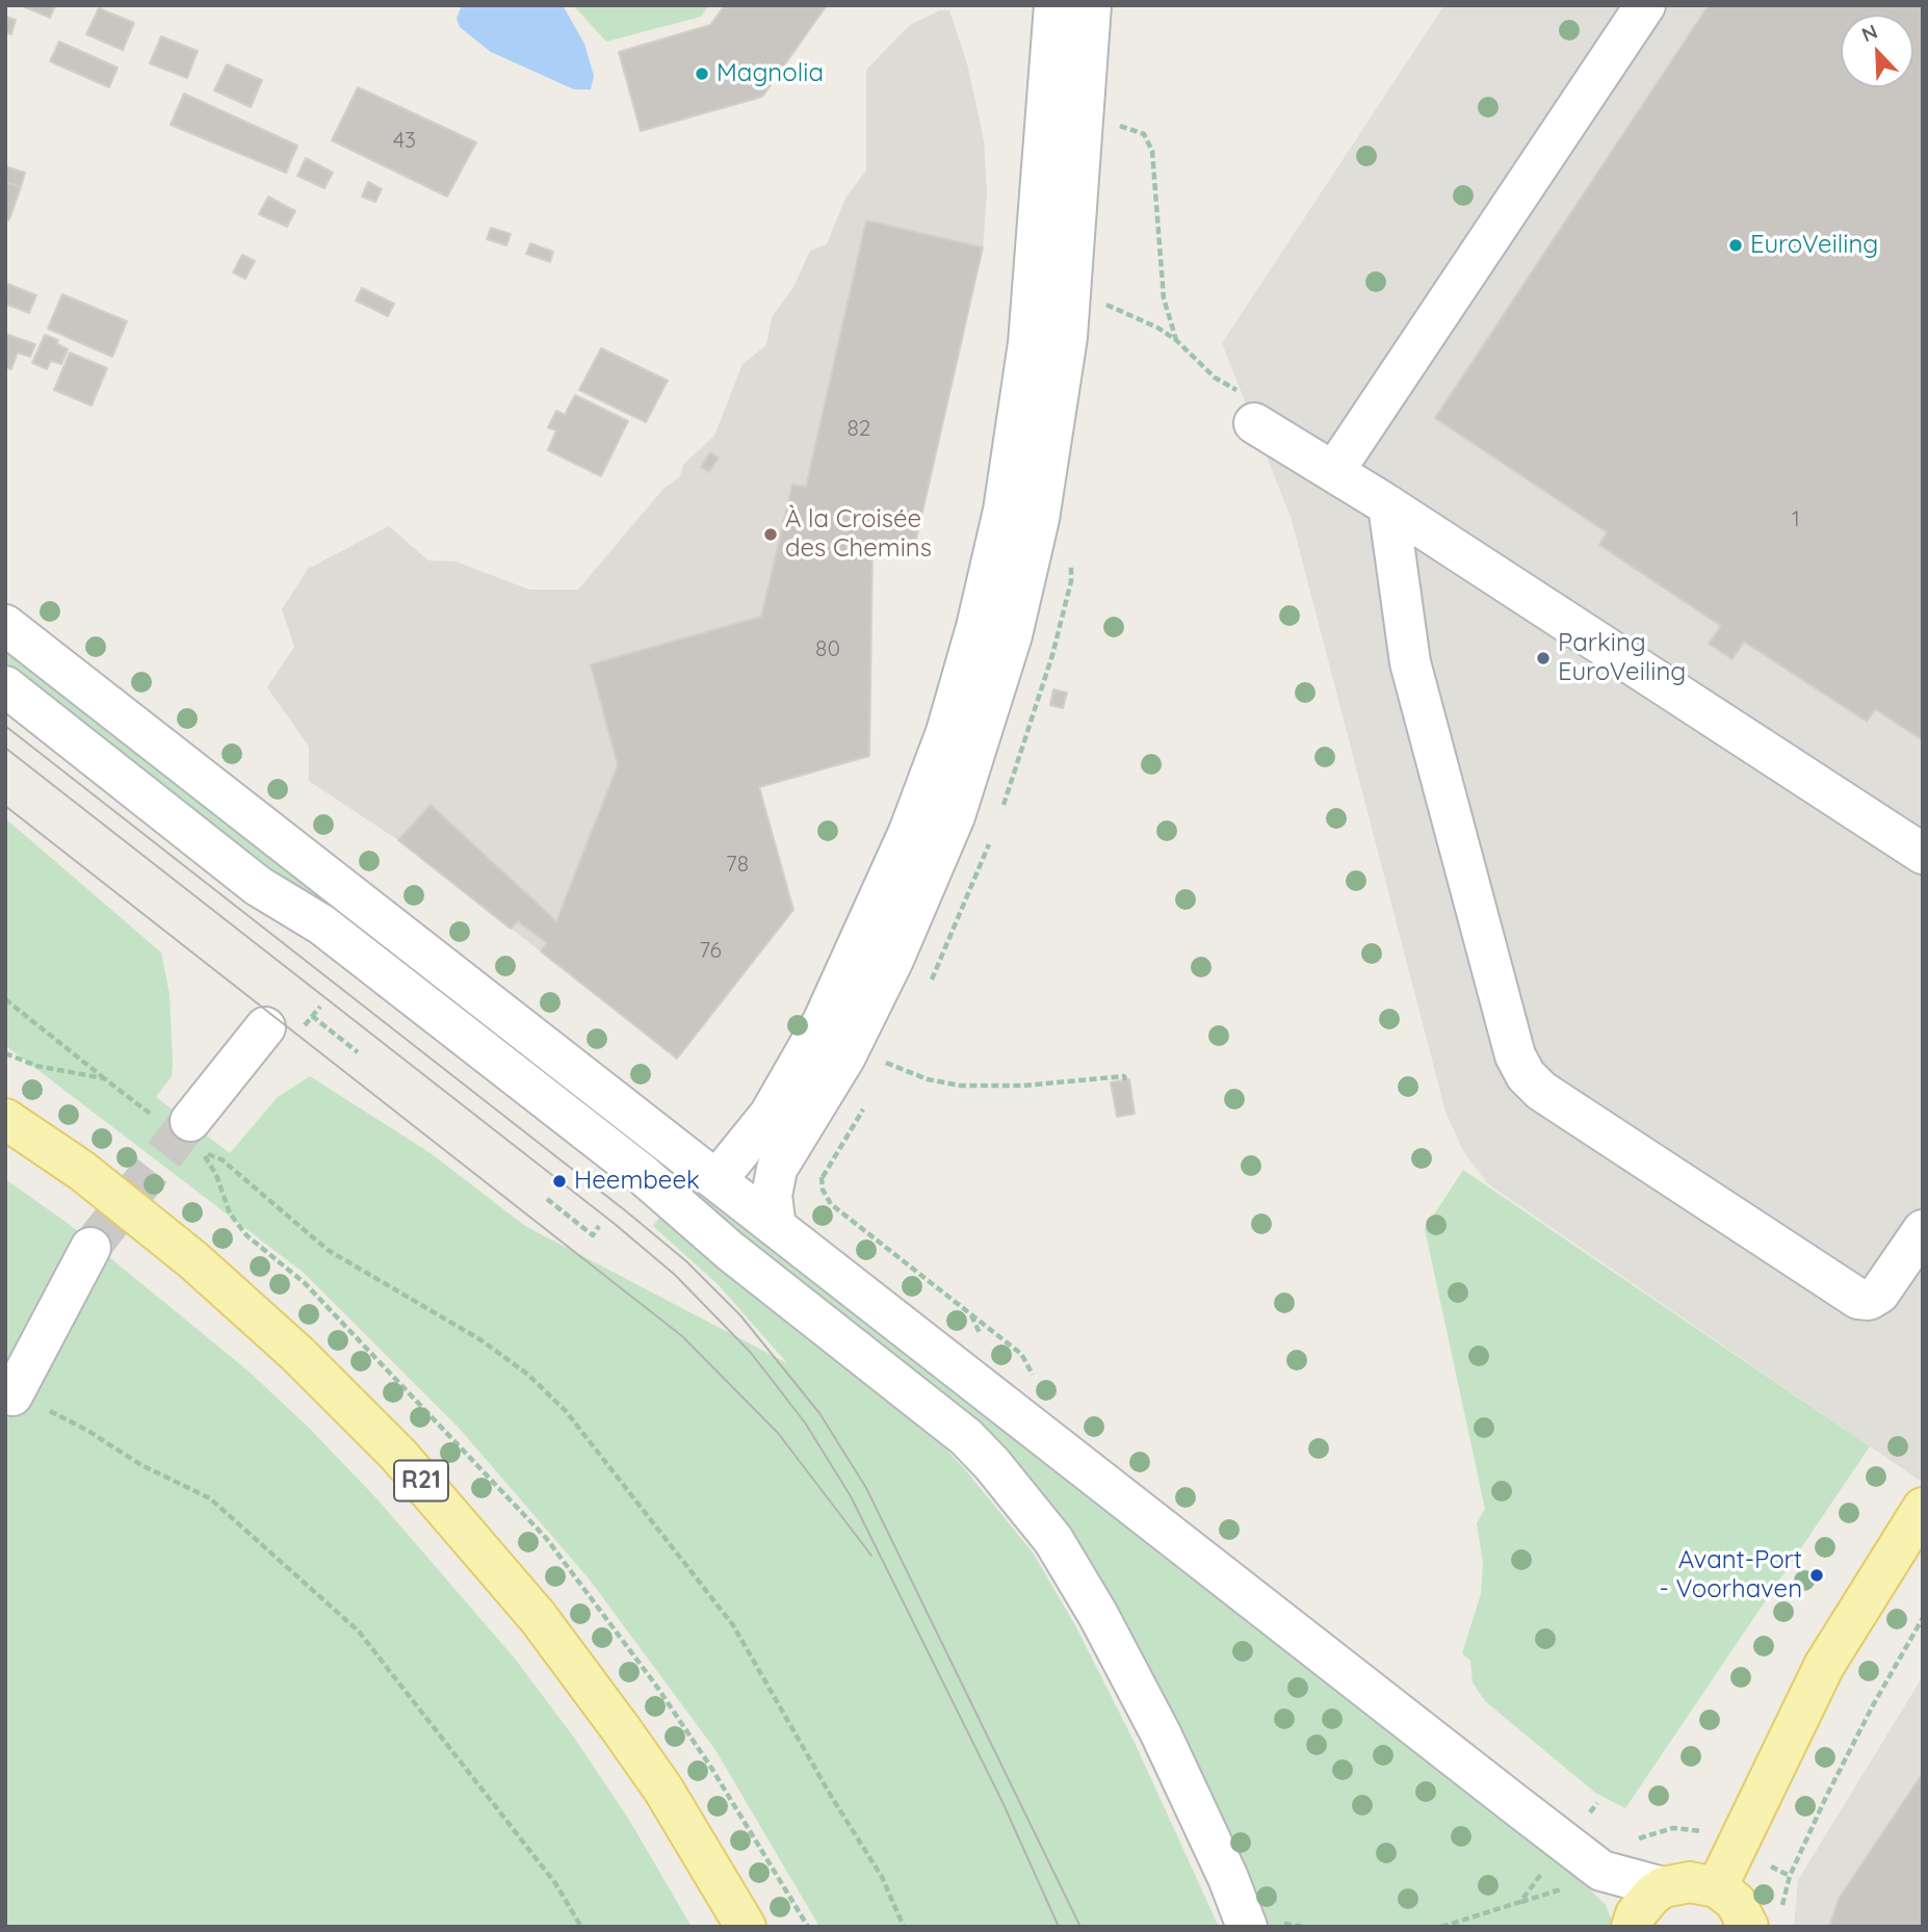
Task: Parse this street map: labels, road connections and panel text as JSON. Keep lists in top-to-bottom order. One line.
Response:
{"streets":{"main road":["R21"]},"places":["Magnolia","EuroVeiling","À la Croisée des Chemins","Parking EuroVeiling","Heembeek","Avant-Port - Voorhaven"],"house_numbers":["43","82","1","80","78","76"],"north":"top left"}
